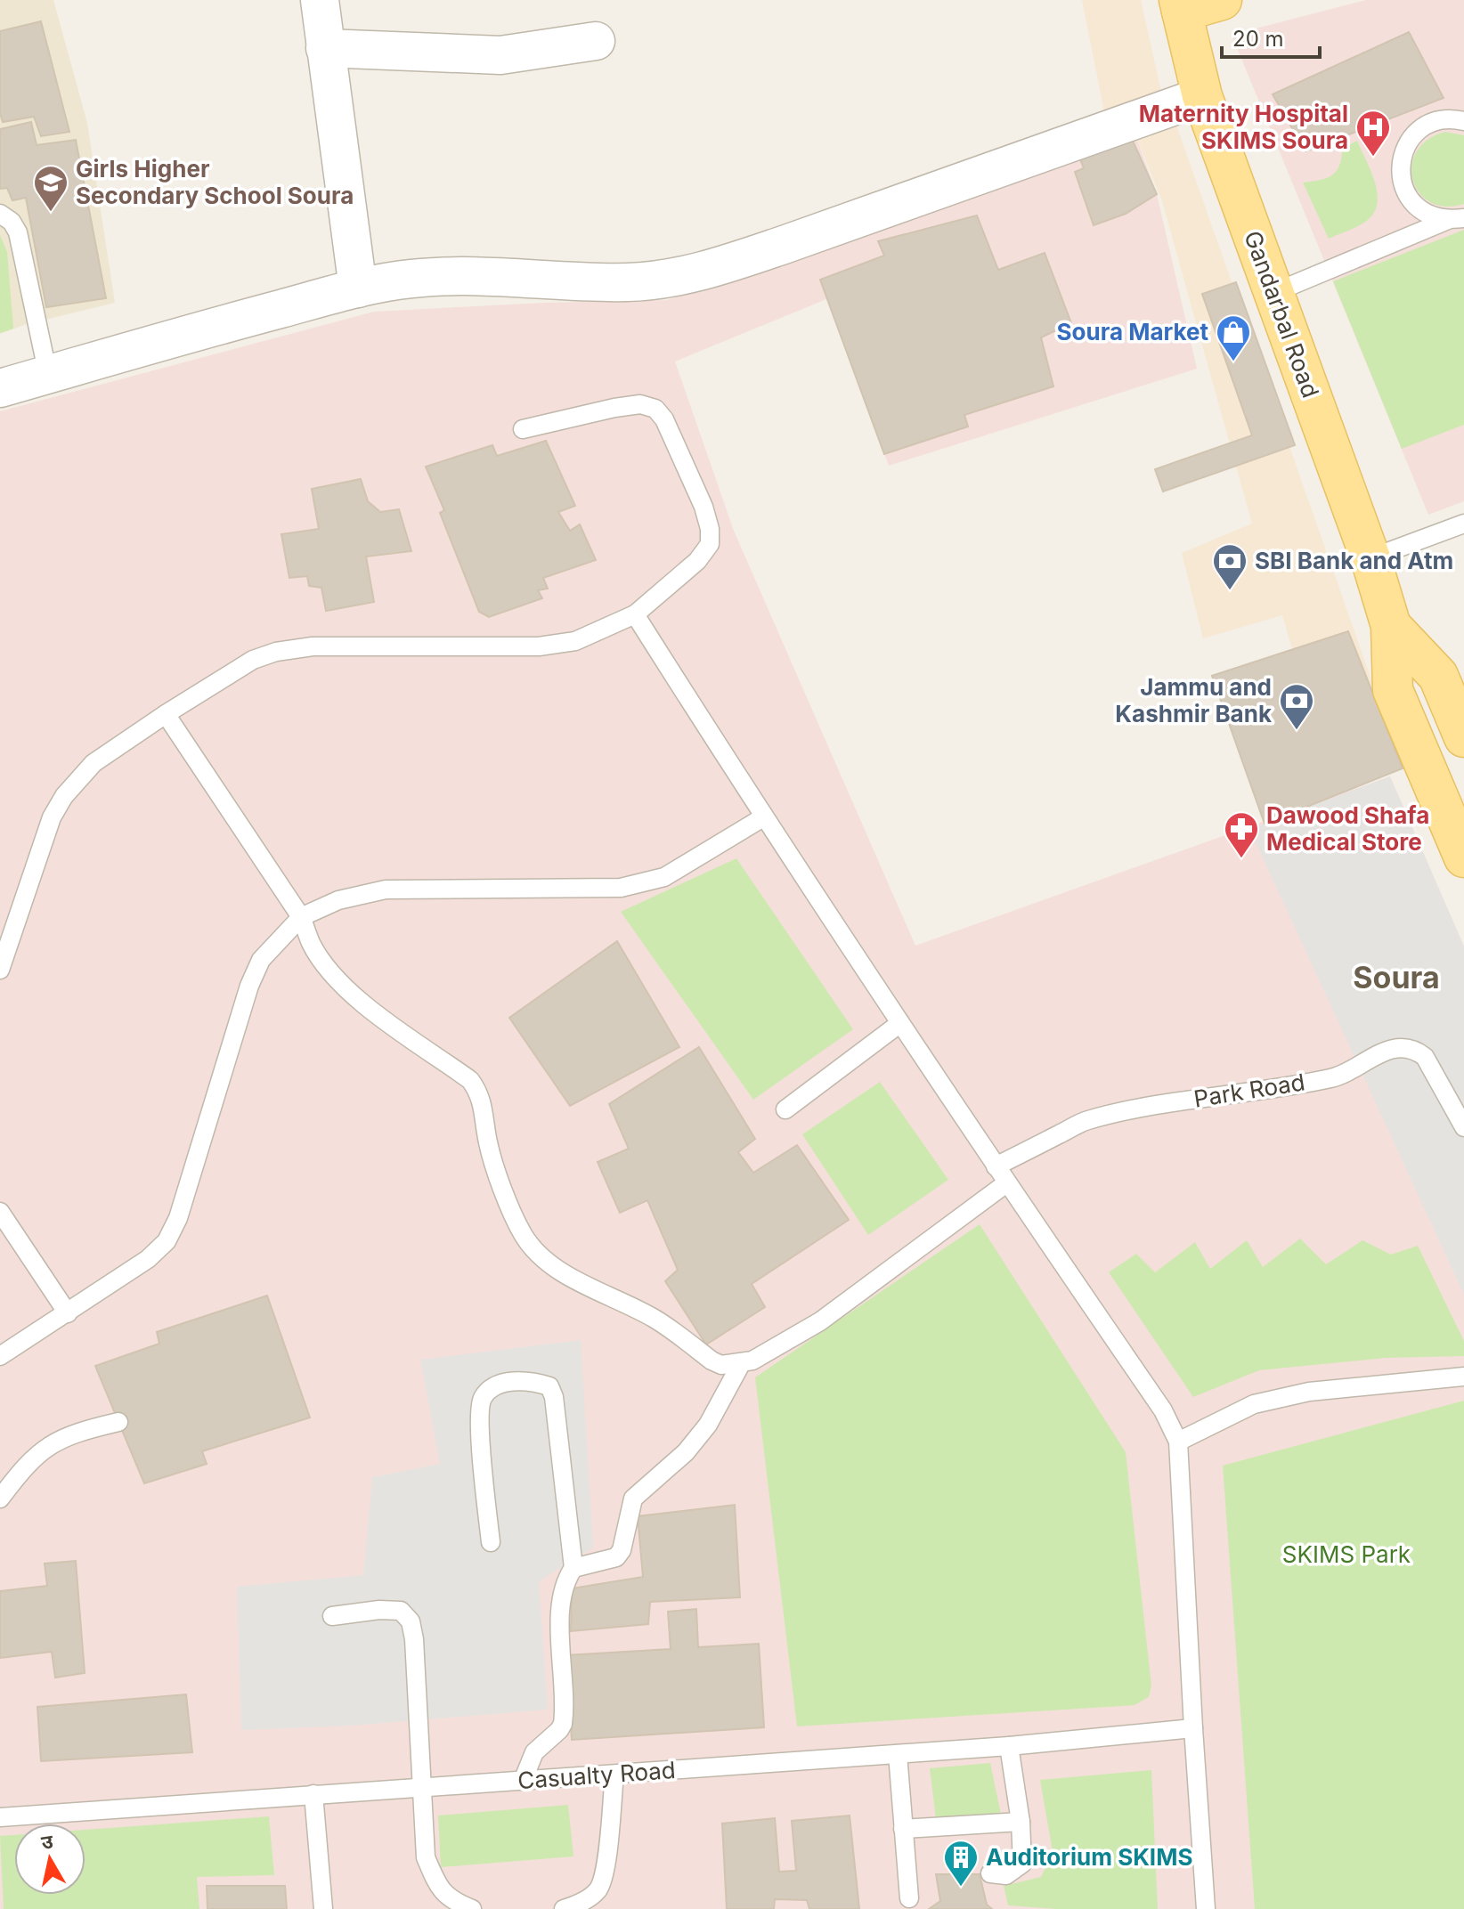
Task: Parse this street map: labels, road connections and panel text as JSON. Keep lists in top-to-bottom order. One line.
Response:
{"streets":{"main road":["Gandarbal Road"],"lane":["Park Road","Casualty Road"]},"districts":["Soura"],"parks":["SKIMS Park"],"places":{"hospital":["Maternity Hospital SKIMS Soura"],"school or university":["Girls Higher Secondary School Soura"],"shop":["Soura Market"],"bank":["SBI Bank and Atm","Jammu and Kashmir Bank"],"pharmacy":["Dawood Shafa Medical Store"],"building":["Auditorium SKIMS"]},"scale_bar":"20 m","north":"top"}
